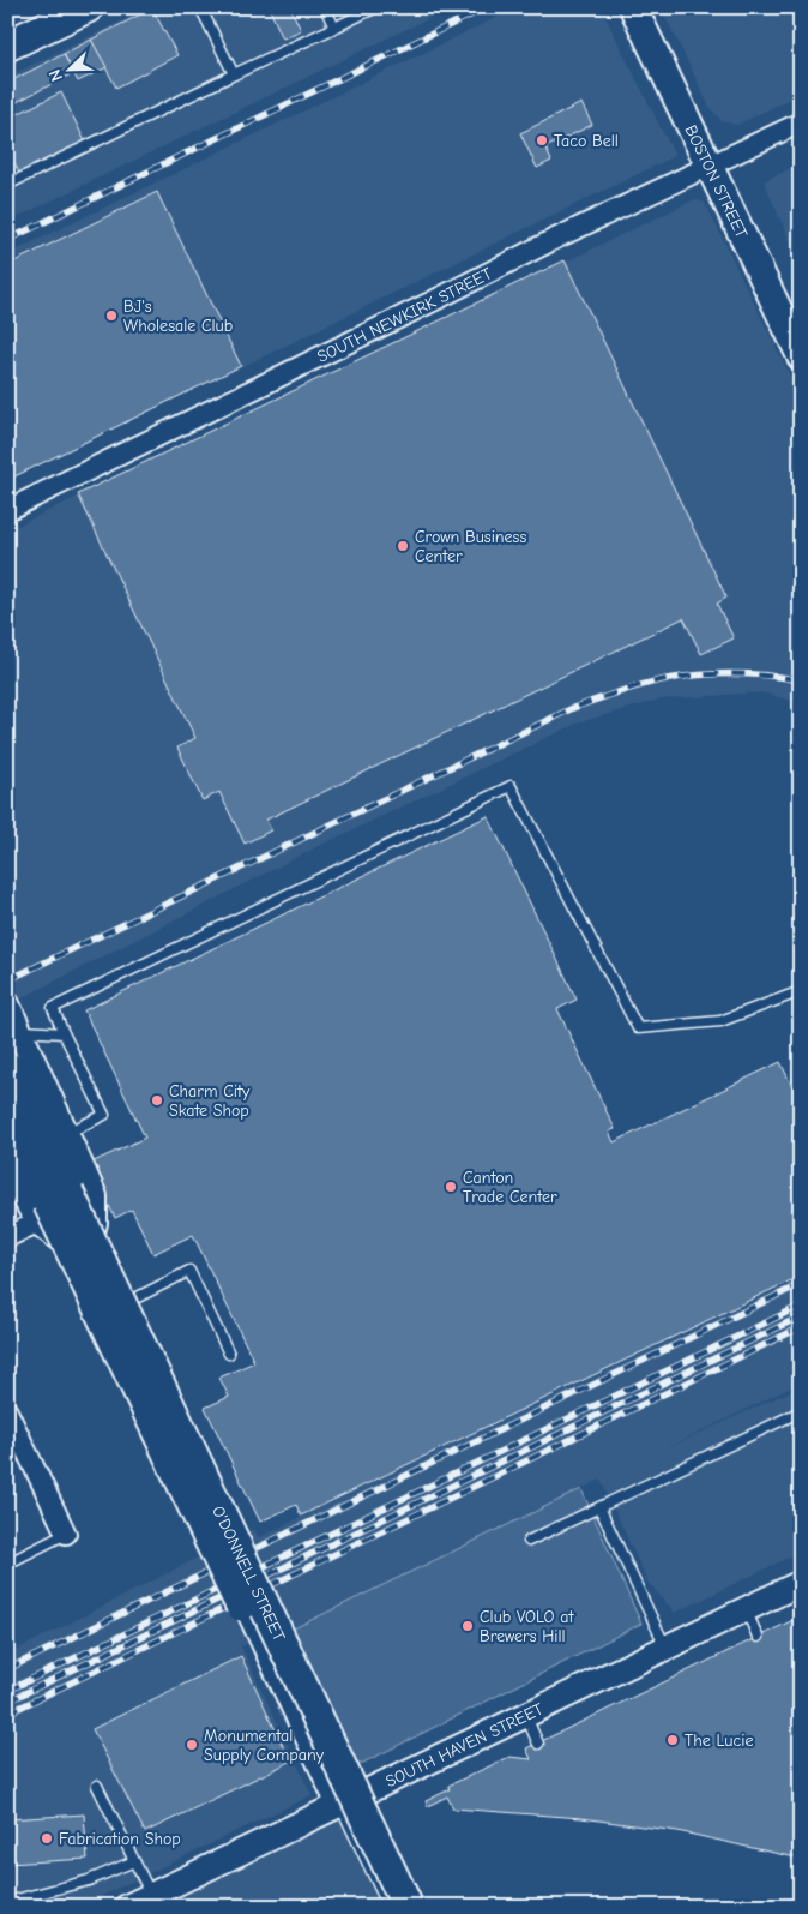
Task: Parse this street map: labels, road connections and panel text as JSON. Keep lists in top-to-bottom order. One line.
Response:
{"streets":{"main road":["BOSTON STREET","O'DONNELL STREET"],"street":["SOUTH NEWKIRK STREET","SOUTH HAVEN STREET"]},"crossings":[["BOSTON STREET","SOUTH NEWKIRK STREET"],["O'DONNELL STREET","SOUTH HAVEN STREET"]],"places":["Taco Bell","BJ's Wholesale Club","Crown Business Center","Charm City Skate Shop","Canton Trade Center","Club VOLO at Brewers Hill","The Lucie","Monumental Supply Company","Fabrication Shop"],"north":"bottom left"}
